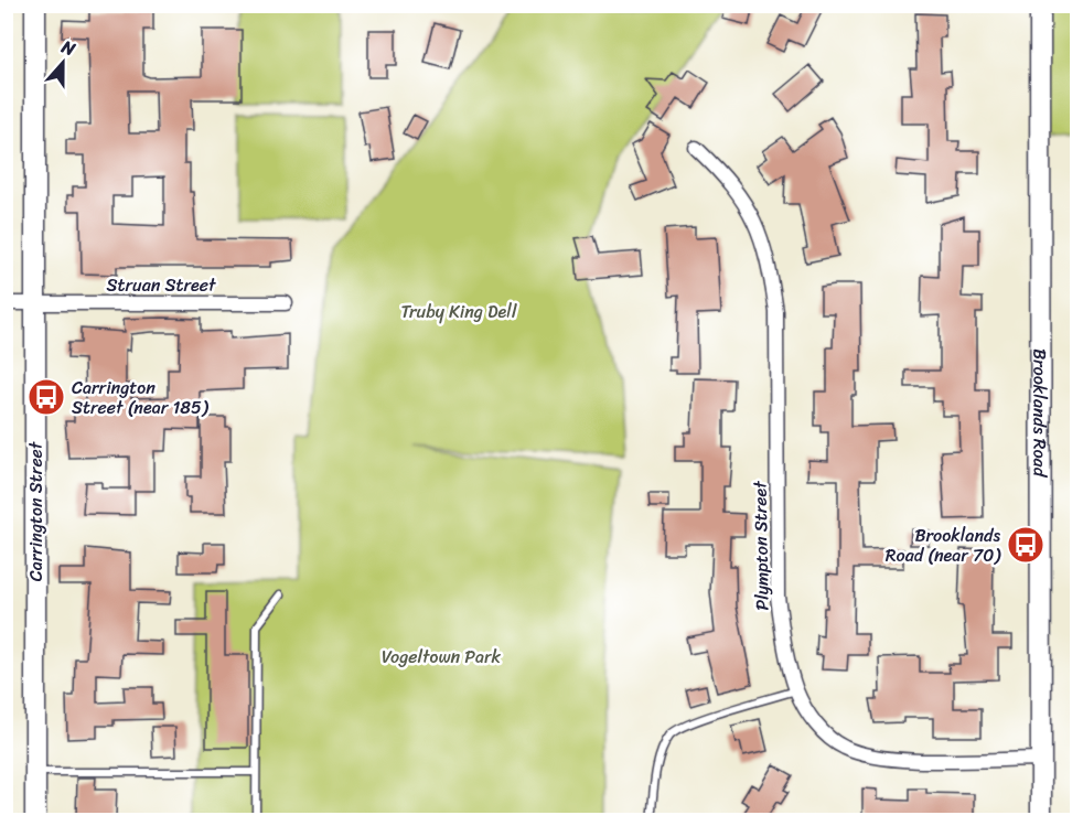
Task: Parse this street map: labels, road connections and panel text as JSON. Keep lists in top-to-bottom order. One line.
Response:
{"streets":{"main road":["Brooklands Road","Carrington Street"],"street":["Struan Street","Plympton Street"]},"crossings":[["Struan Street","Carrington Street"],["Brooklands Road","Plympton Street"]],"parks":["Truby King Dell","Vogeltown Park"],"places":{"bus stop":["Carrington Street (near 185)","Brooklands Road (near 70)"]},"north":"top"}
